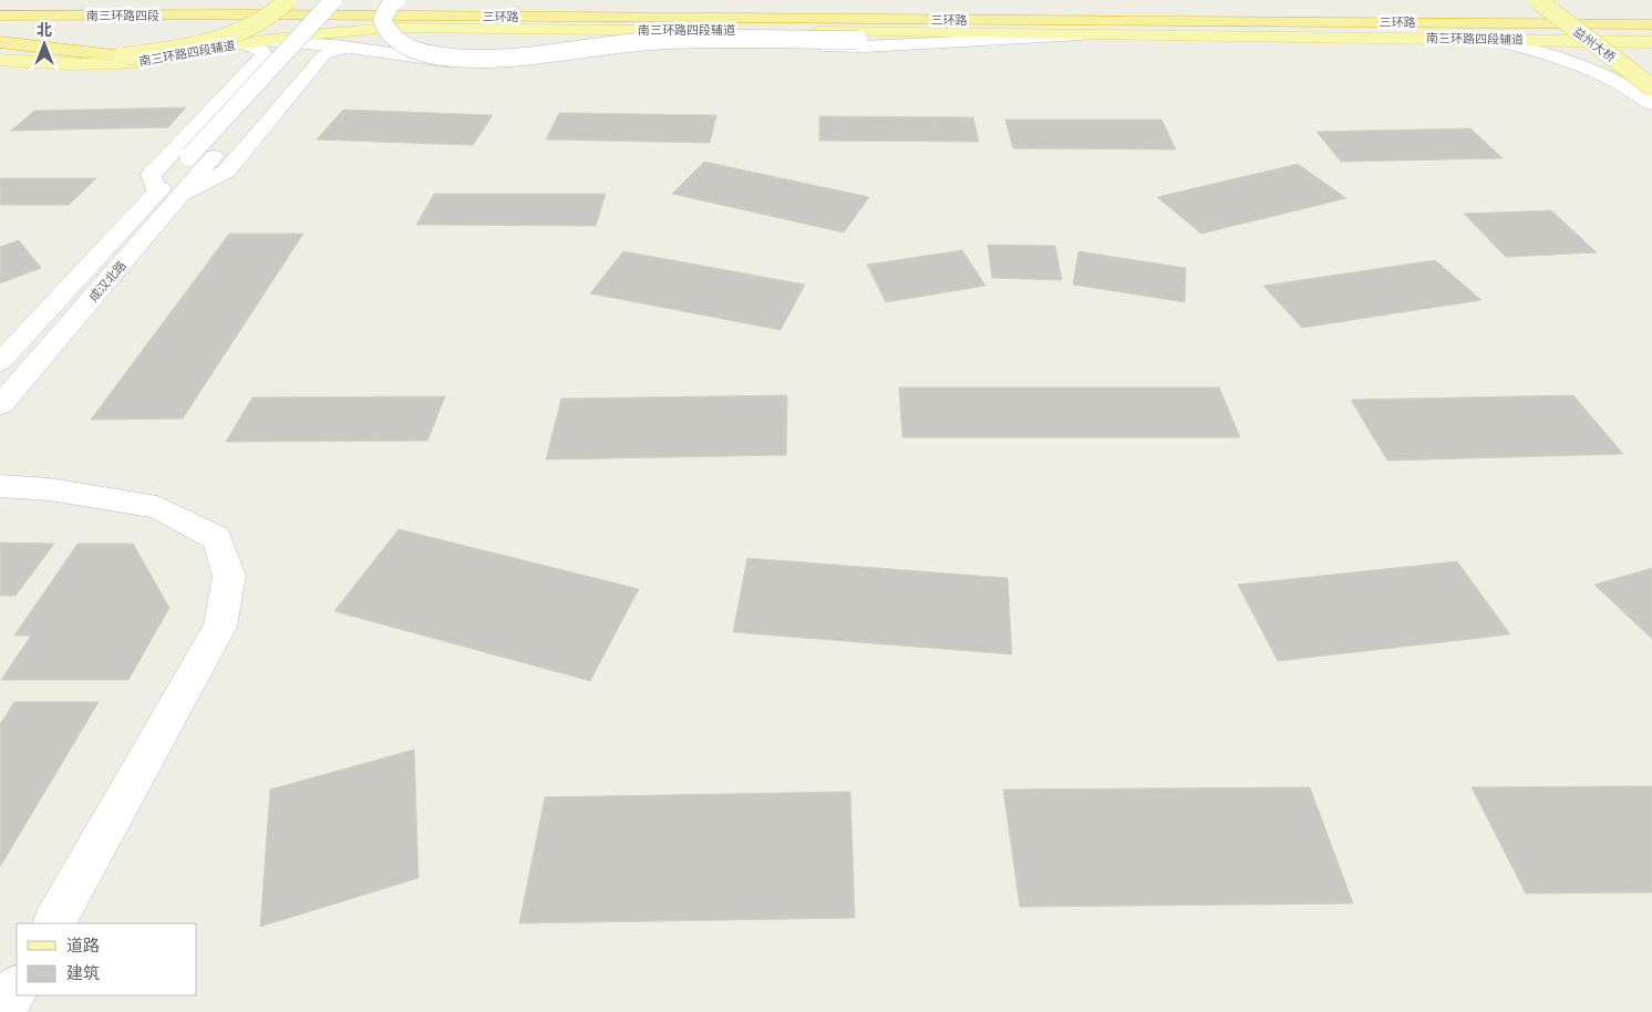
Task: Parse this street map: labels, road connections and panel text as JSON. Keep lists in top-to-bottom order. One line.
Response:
{"streets":{"highway":["南三环路四段","三环路"],"main road":["南三环路四段辅道","益州大桥","成汉北路"]},"crossings":[["南三环路四段","三环路"]],"legend":["道路","建筑"],"north":"top"}
